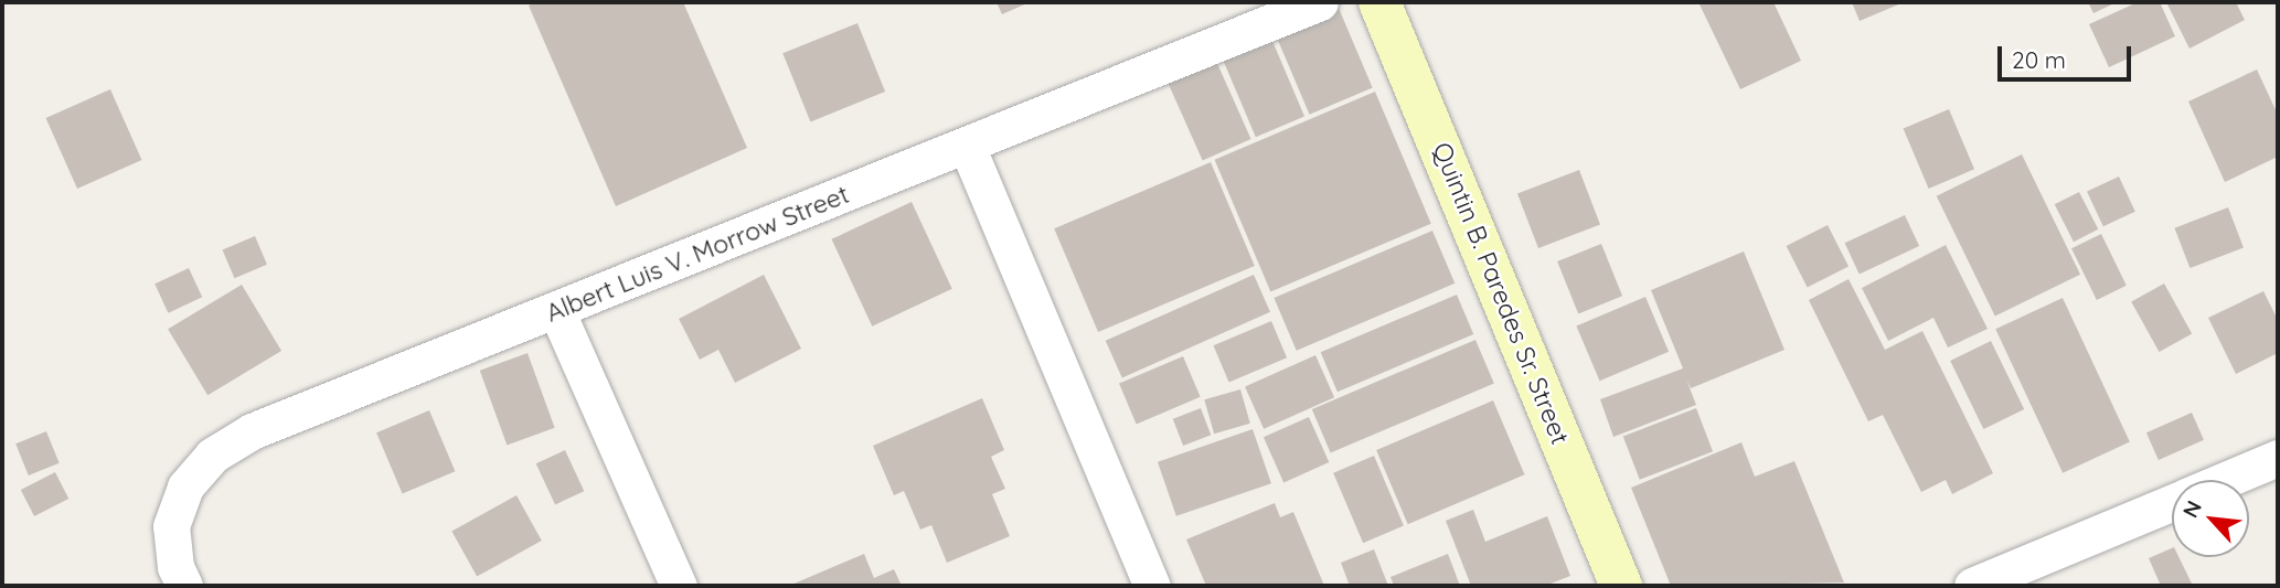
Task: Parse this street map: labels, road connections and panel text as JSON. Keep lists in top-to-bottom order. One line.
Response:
{"streets":{"main road":["Quintin B. Paredes Sr. Street"],"street":["Albert Luis V. Morrow Street"]},"scale_bar":"20 m","north":"top left"}
